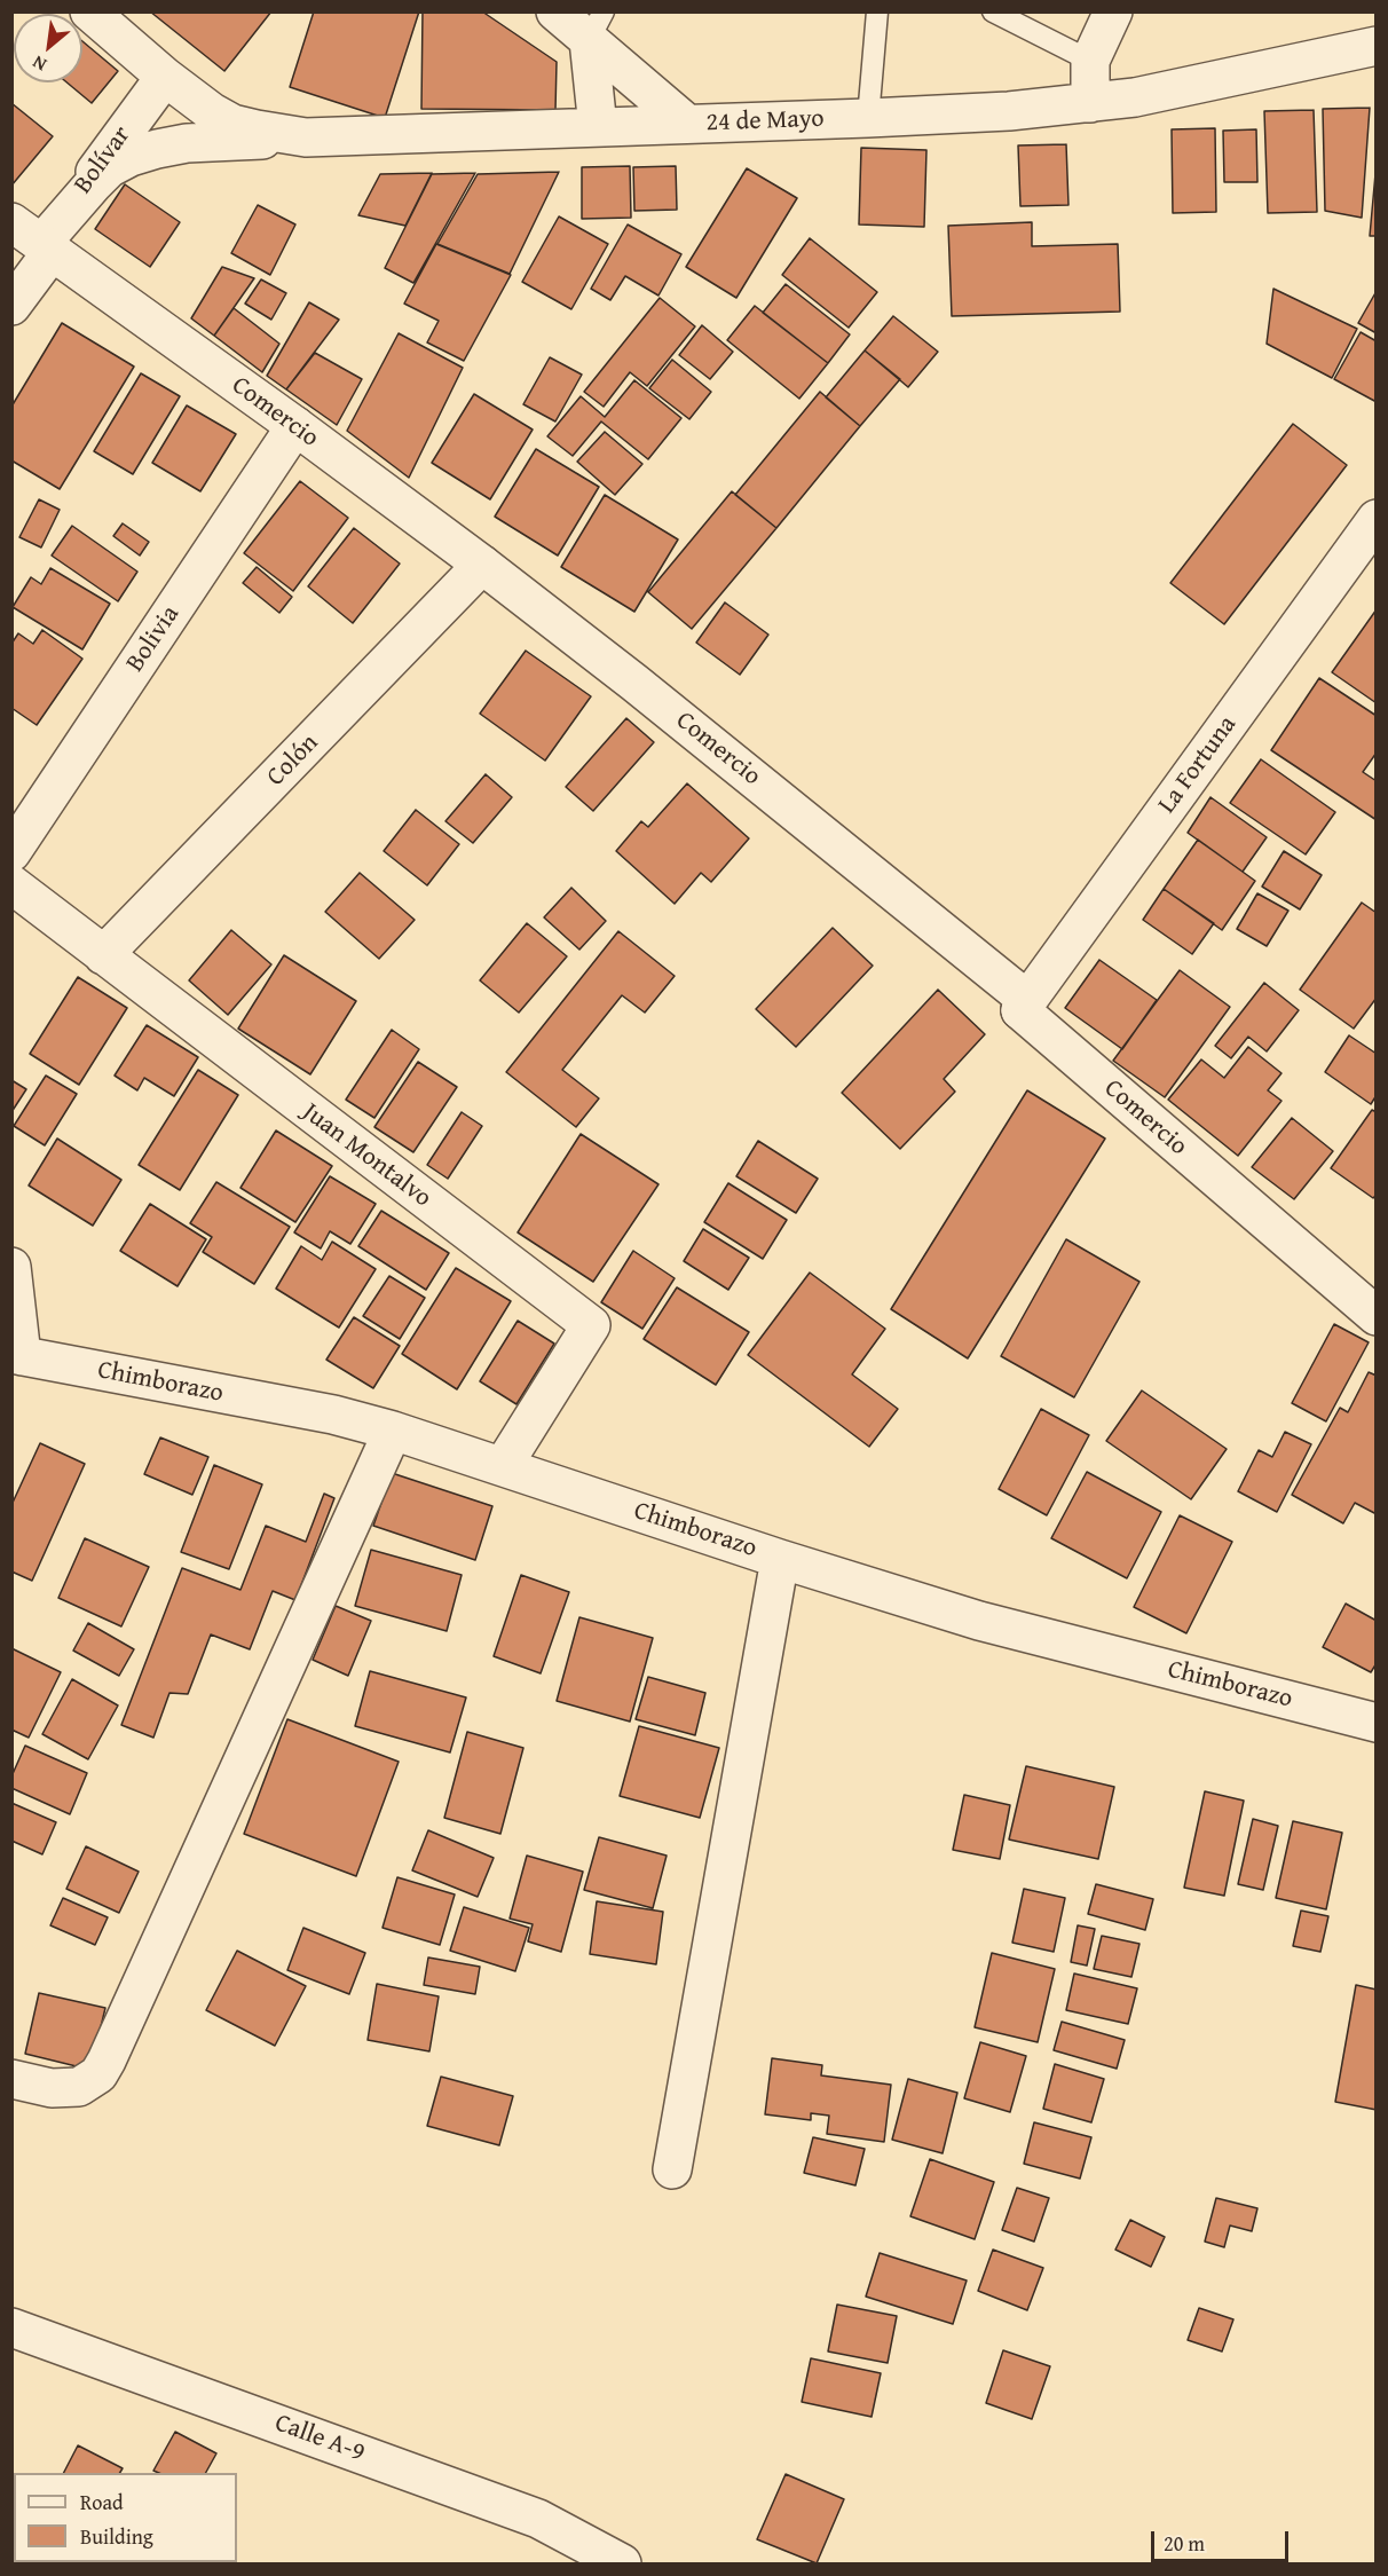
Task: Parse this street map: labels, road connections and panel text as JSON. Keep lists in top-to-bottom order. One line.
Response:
{"streets":{"street":["24 de Mayo","Bolívar","Comercio","Bolivia","Colón","La Fortuna","Juan Montalvo","Chimborazo","Calle A-9"]},"crossings":[["24 de Mayo","Bolívar"],["Bolívar","Comercio"],["Comercio","Bolivia"],["Comercio","Colón"],["Comercio","La Fortuna"],["Colón","Juan Montalvo"],["Juan Montalvo","Chimborazo"]],"legend":["Road","Building"],"scale_bar":"20 m","north":"bottom left"}
